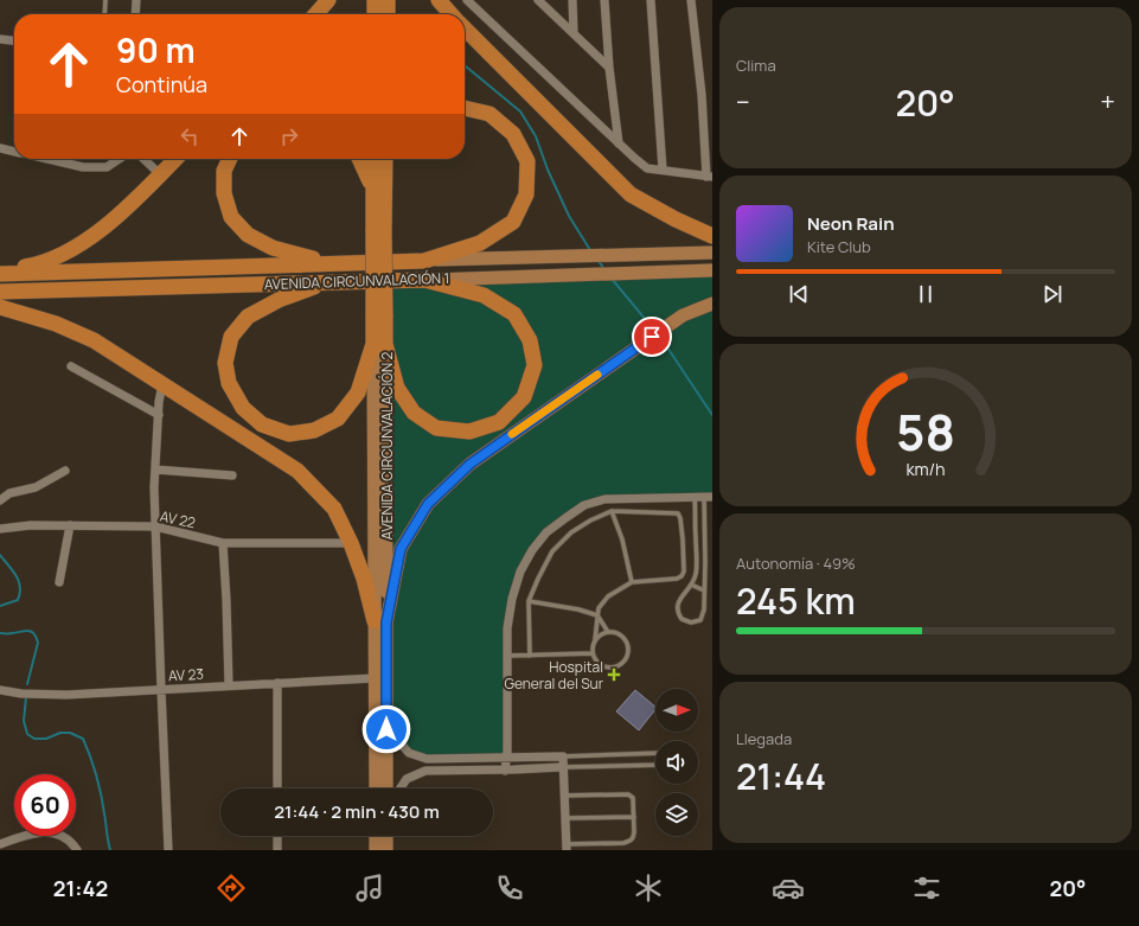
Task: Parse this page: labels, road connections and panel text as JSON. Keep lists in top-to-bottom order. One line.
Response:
{"streets":{"highway":["AVENIDA CIRCUNVALACIÓN 1","AVENIDA CIRCUNVALACIÓN 2"],"street":["AV 22","AV 23"]},"crossings":[["AVENIDA CIRCUNVALACIÓN 2","AV 23"]],"places":{"health":["Hospital General del Sur"]},"north":"right","page":{"tile":["Clima",["Autonomía · 49%","245 km"],["Llegada","21:44"]],"turn":["90 m","Continúa"],"heat":["−","20°","+"],"song":["Neon Rain","Kite Club"],"limit":"60","trip":"21:44 · 2 min · 430 m","tabs":["21:42","20°"],"gauge":["58","km/h"]}}
